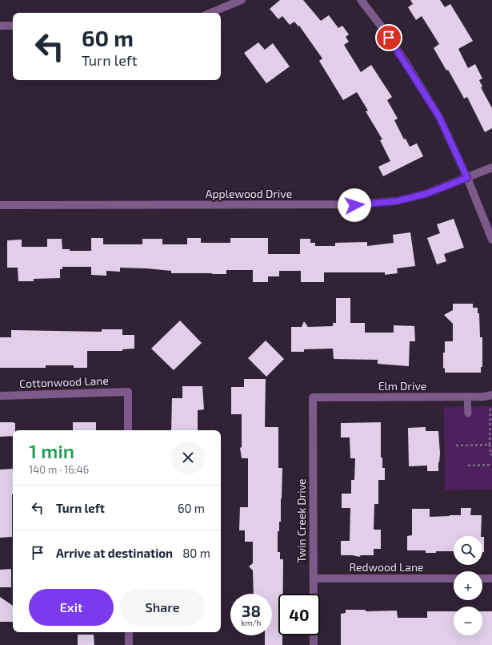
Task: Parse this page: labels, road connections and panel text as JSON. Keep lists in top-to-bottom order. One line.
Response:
{"streets":{"street":["Applewood Drive","Cottonwood Lane","Elm Drive","Twin Creek Drive","Redwood Lane"]},"crossings":[["Elm Drive","Twin Creek Drive"],["Twin Creek Drive","Redwood Lane"]],"page":{"turn":["60 m","Turn left"],"heading":["1 min","140 m · 16:46"],"list":[{"name":"Turn left","value":"60 m"},{"name":"Arrive at destination","value":"80 m"}],"map_buttons":["+","−"],"buttons":["Exit","Share"],"speed":"38 km/h","limit":"40"}}
